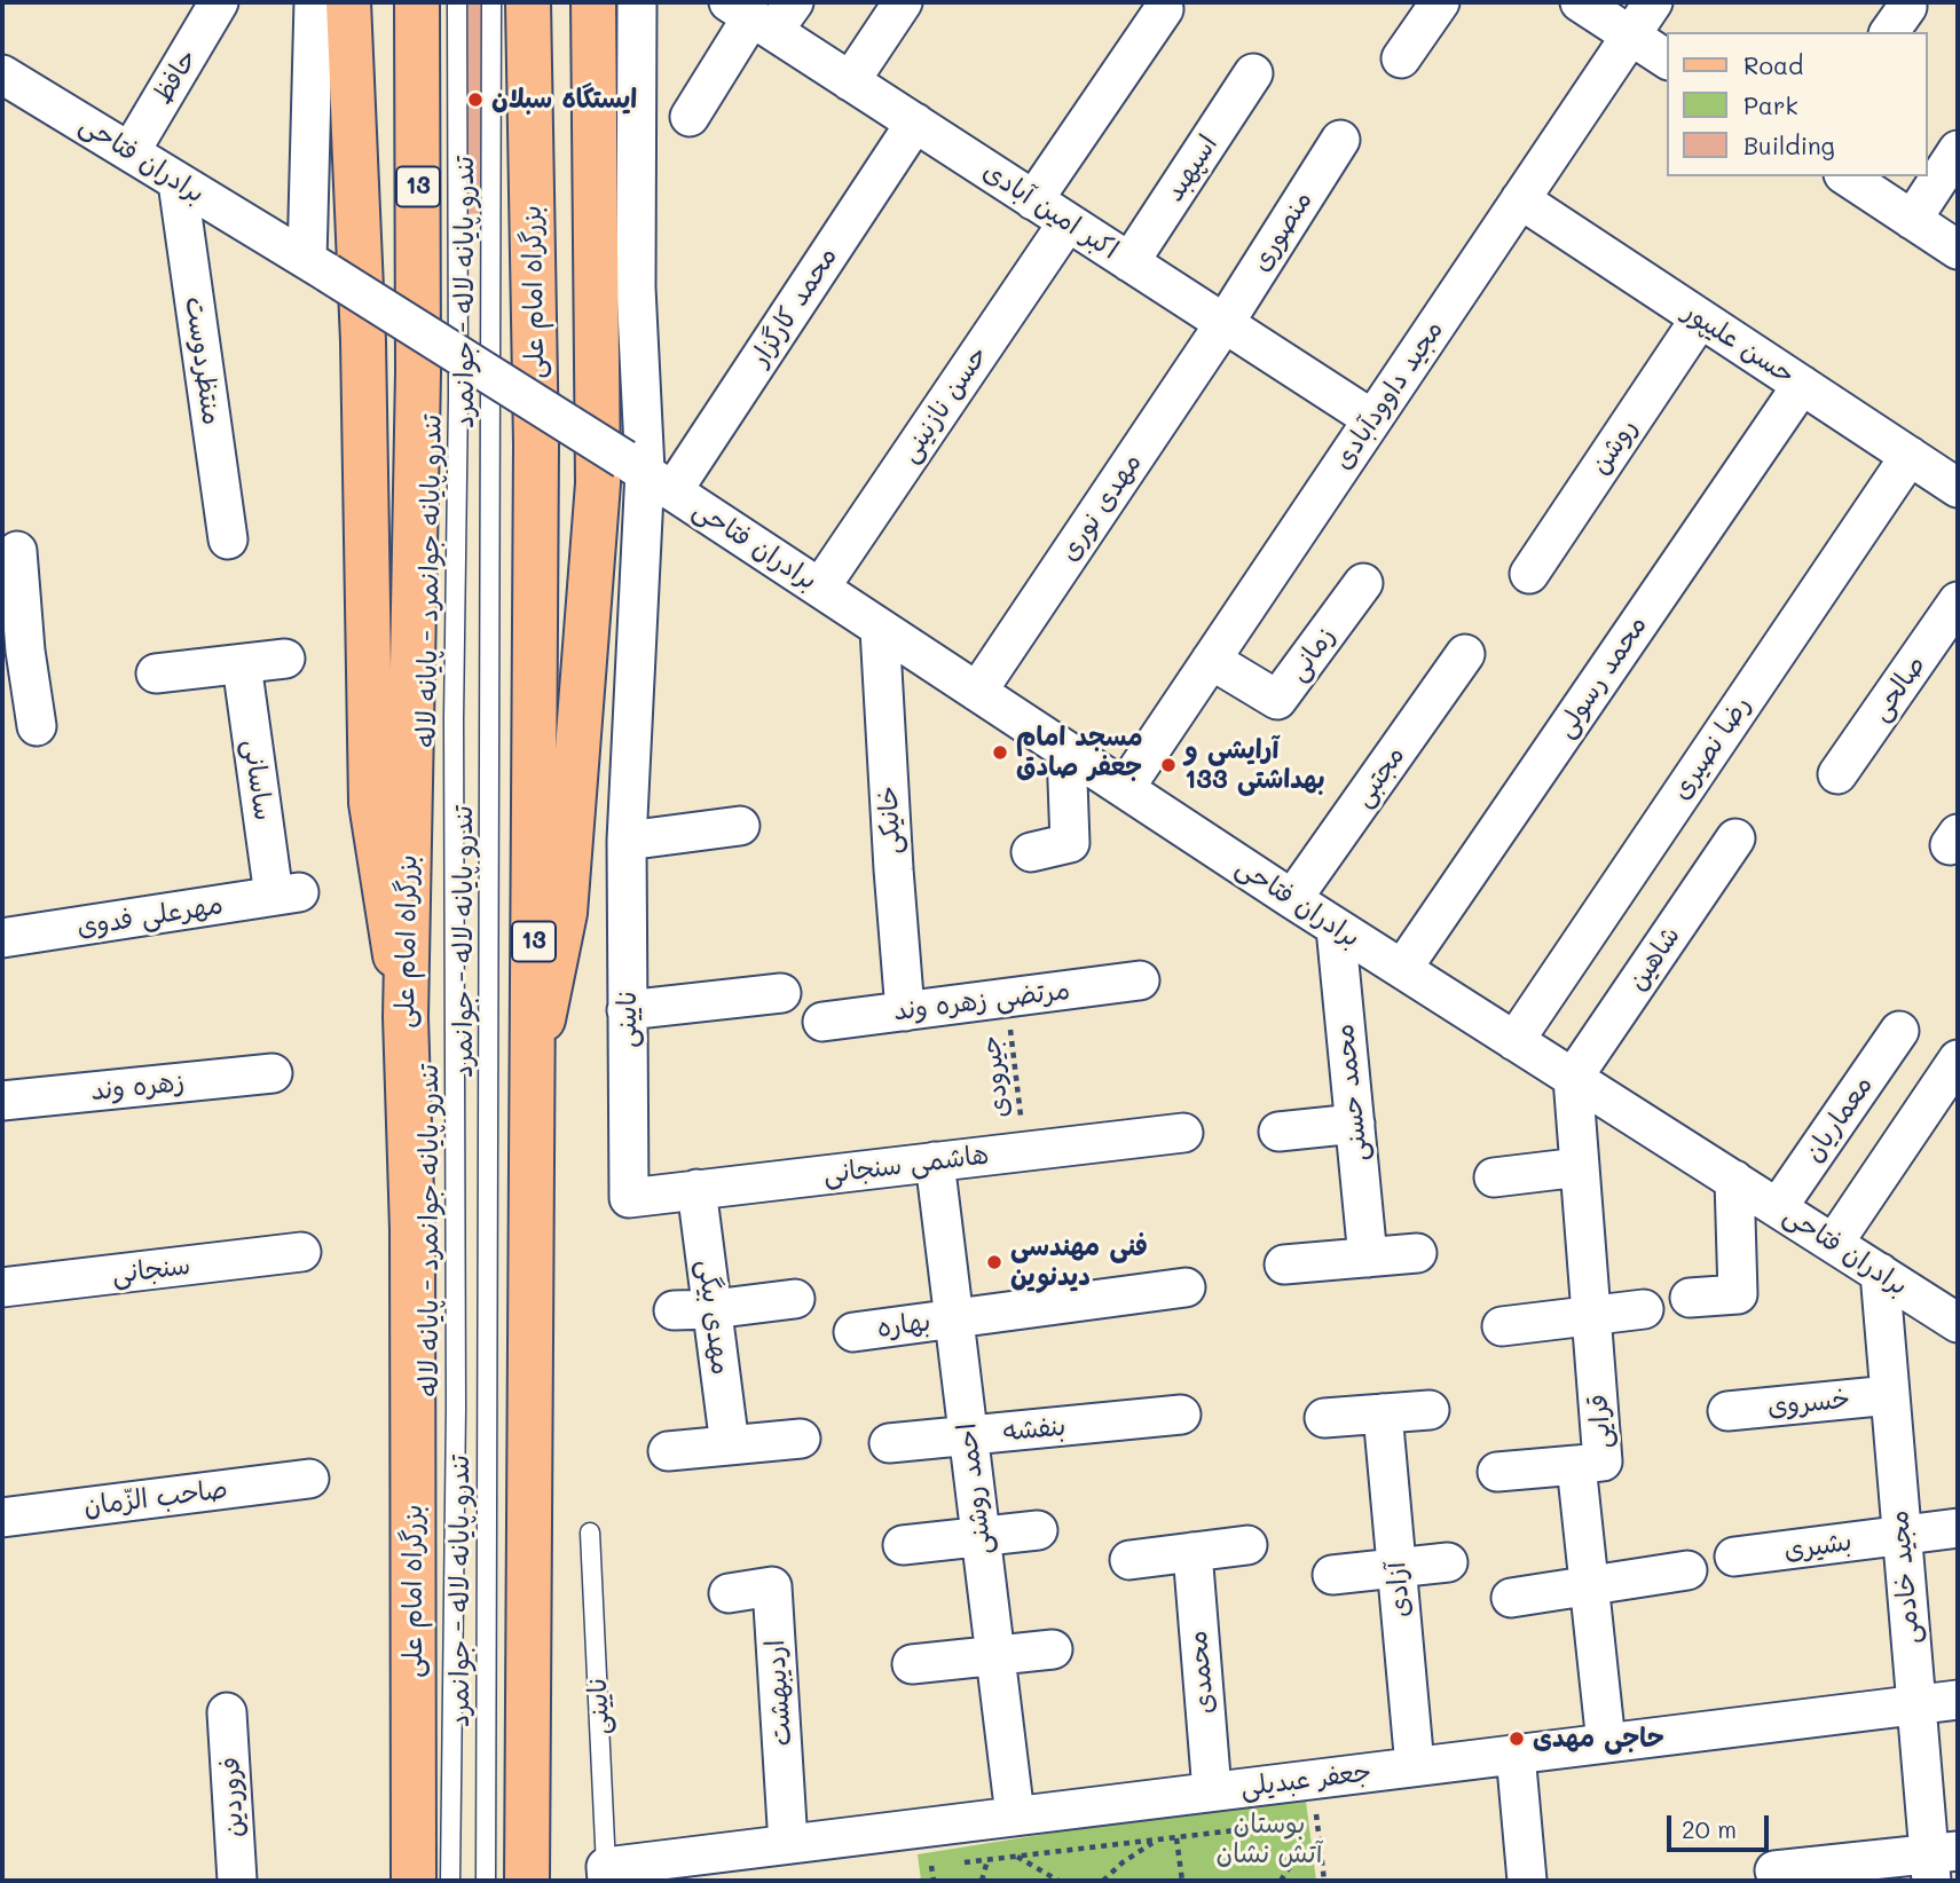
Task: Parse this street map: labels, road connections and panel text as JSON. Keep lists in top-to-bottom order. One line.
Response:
{"streets":{"main road":["13","بزرگراه امام علی"],"street":["حافظ","برادران فتاحی","اسپهبد","اکبر امین آبادی","منصوری","محمد کارگزار","حسن علیپور","منتظردوست","مجید داوودآبادی","حسن نازنینی","روشن","مهدی نوری","زمانی","محمد رسولی","صالحی","رضا نصیری","مجتبی","ساسانی","خانیکی","مهرعلی فدوی","شاهین","مرتضی زهره وند","نایینی","زهره وند","محمد حسنی","معماریان","هاشمی سنجانی","سنجانی","مهدی بیگی","بهاره","خسروی","قرایی","بنفشه","احمد روشنی","صاحب الزّمان","بشیری","مجید خادمی","آزادی","محمدی","اردیبهشت","جعفر عبدیلی","فروردین"],"lane":["تندرو پایانه لاله - جوانمرد","تندرو پایانه جوانمرد - پایانه لاله"],"path":["جیرودی"]},"crossings":[["حافظ","برادران فتاحی"],["برادران فتاحی","محمد کارگزار"],["برادران فتاحی","منتظردوست"],["برادران فتاحی","مجید داوودآبادی"],["برادران فتاحی","حسن نازنینی"],["برادران فتاحی","مهدی نوری"],["برادران فتاحی","محمد رسولی"],["برادران فتاحی","رضا نصیری"],["برادران فتاحی","مجتبی"],["برادران فتاحی","خانیکی"],["برادران فتاحی","شاهین"],["برادران فتاحی","نایینی"],["برادران فتاحی","محمد حسنی"],["برادران فتاحی","معماریان"],["برادران فتاحی","قرایی"],["برادران فتاحی","مجید خادمی"],["اسپهبد","اکبر امین آبادی"],["اکبر امین آبادی","منصوری"],["اکبر امین آبادی","محمد کارگزار"],["اکبر امین آبادی","مجید داوودآبادی"],["اکبر امین آبادی","حسن نازنینی"],["اکبر امین آبادی","مهدی نوری"],["منصوری","مهدی نوری"],["محمد کارگزار","نایینی"],["حسن علیپور","مجید داوودآبادی"],["حسن علیپور","روشن"],["حسن علیپور","محمد رسولی"],["حسن علیپور","رضا نصیری"],["مجید داوودآبادی","زمانی"],["ساسانی","مهرعلی فدوی"],["خانیکی","مرتضی زهره وند"],["شاهین","قرایی"],["مرتضی زهره وند","جیرودی"],["نایینی","هاشمی سنجانی"],["نایینی","جعفر عبدیلی"],["جیرودی","هاشمی سنجانی"],["هاشمی سنجانی","مهدی بیگی"],["هاشمی سنجانی","احمد روشنی"],["بهاره","احمد روشنی"],["خسروی","مجید خادمی"],["قرایی","جعفر عبدیلی"],["بنفشه","احمد روشنی"],["احمد روشنی","جعفر عبدیلی"],["بشیری","مجید خادمی"],["مجید خادمی","جعفر عبدیلی"],["آزادی","جعفر عبدیلی"],["محمدی","جعفر عبدیلی"],["اردیبهشت","جعفر عبدیلی"]],"parks":["بوستان آتش نشان"],"places":["ایستگاه سبلان","مسجد امام جعفر صادق","آرایشی و بهداشتی 133","فنی مهندسی دیدنوین","حاجی مهدی"],"legend":["Road","Park","Building"],"scale_bar":"20 m"}
